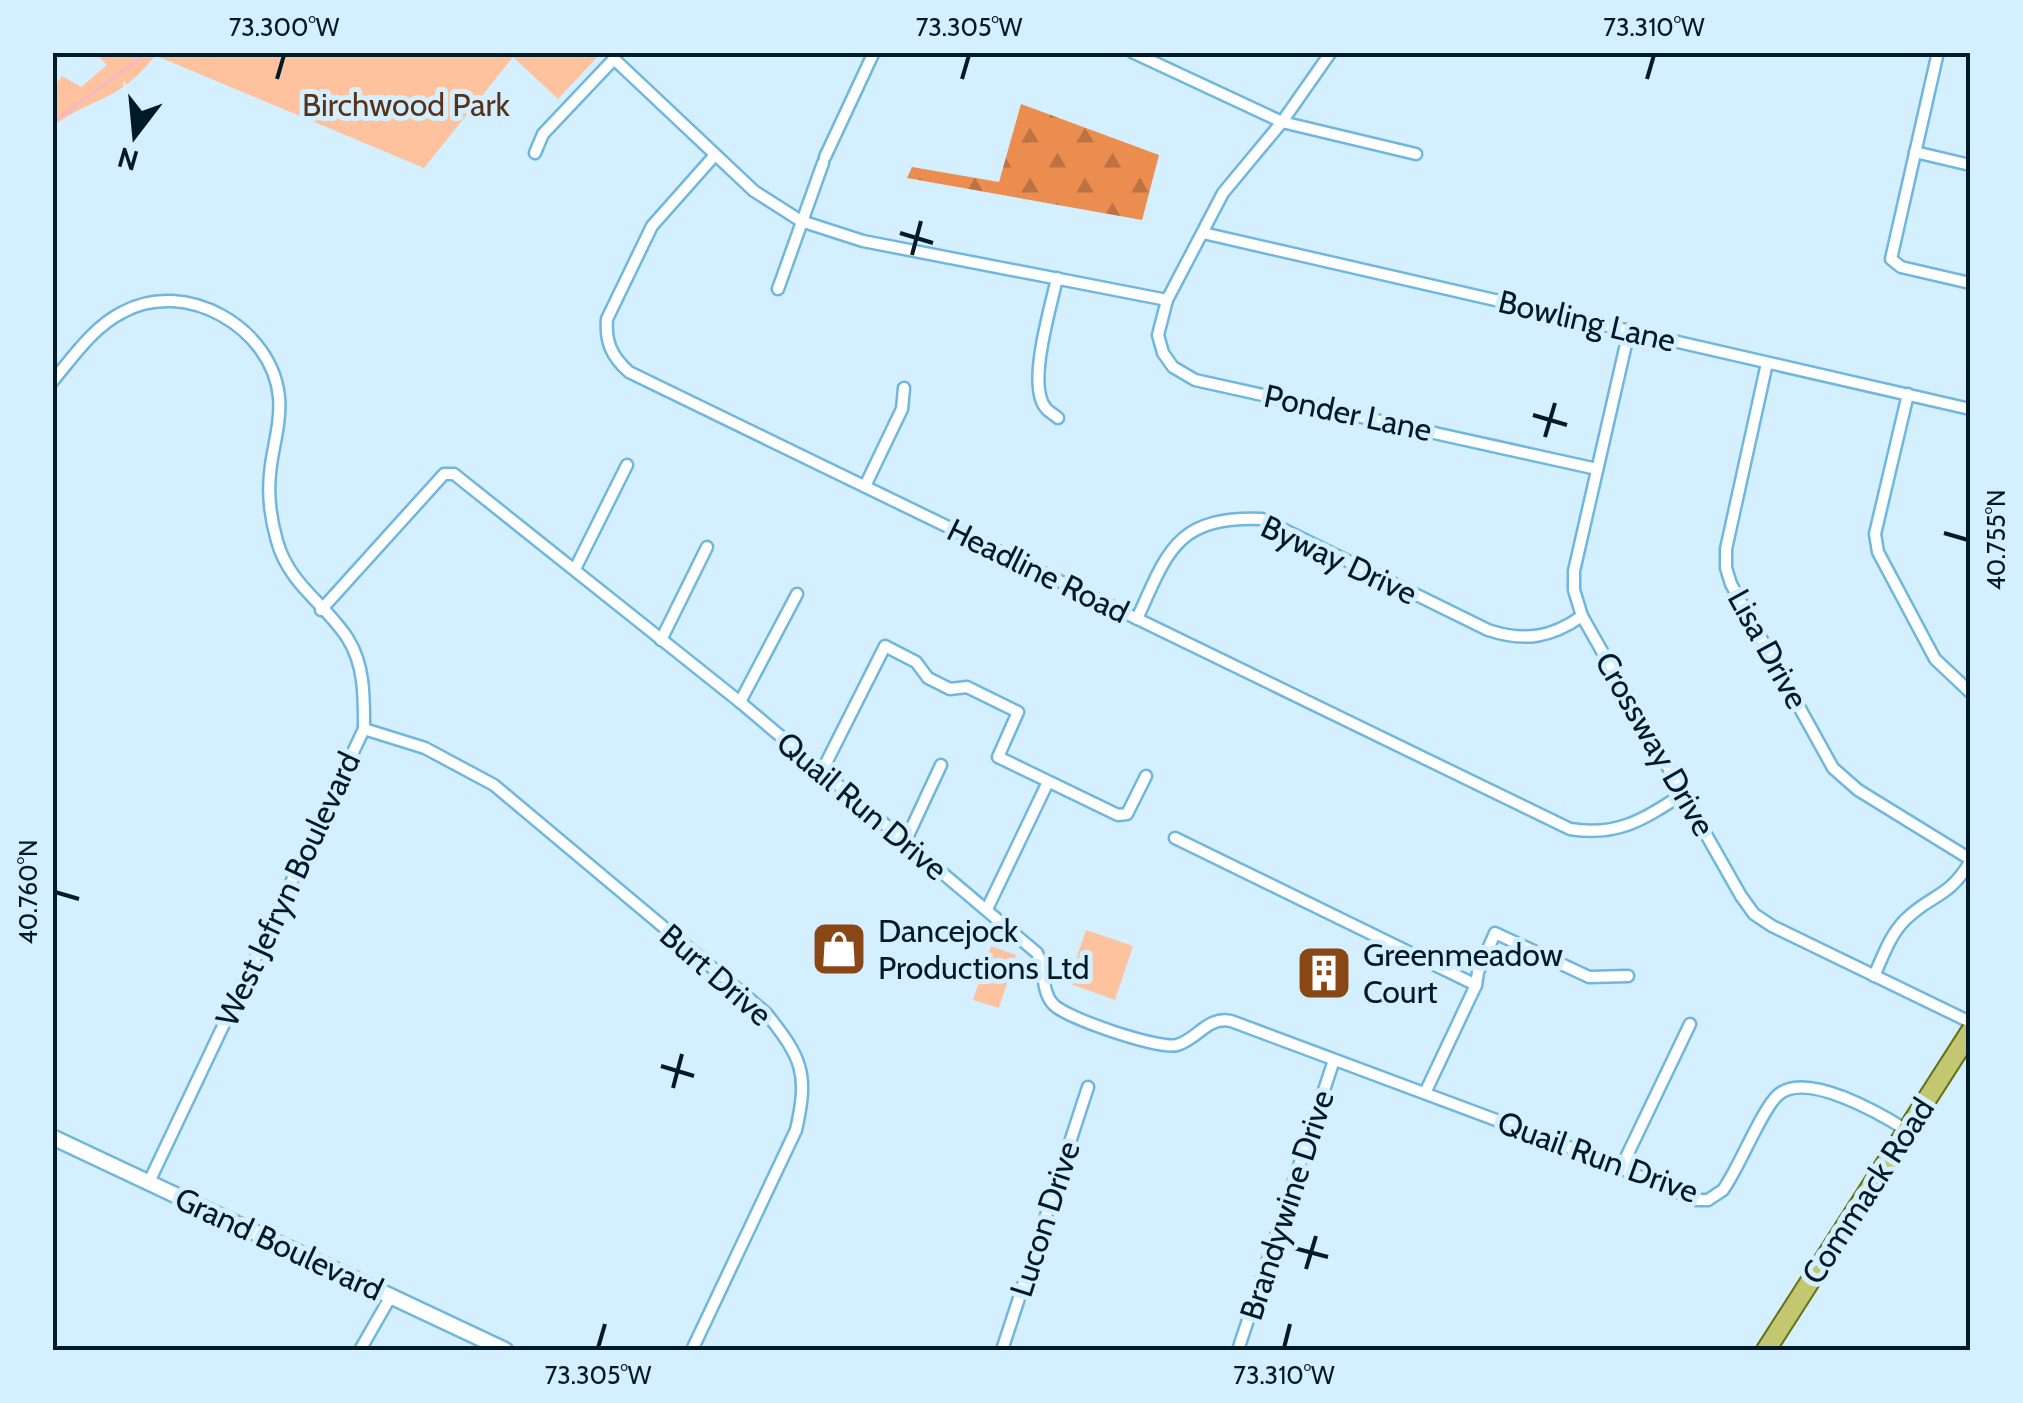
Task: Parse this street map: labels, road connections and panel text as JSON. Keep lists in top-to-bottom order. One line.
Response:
{"streets":{"main road":["Commack Road"],"street":["Bowling Lane","Ponder Lane","Byway Drive","Headline Road","Lisa Drive","Crossway Drive","Quail Run Drive","West Jefryn Boulevard","Burt Drive","Brandywine Drive","Lucon Drive","Grand Boulevard"]},"crossings":[["Bowling Lane","Lisa Drive"],["Bowling Lane","Crossway Drive"],["Ponder Lane","Crossway Drive"],["Byway Drive","Headline Road"],["Byway Drive","Crossway Drive"],["Headline Road","Crossway Drive"],["Quail Run Drive","West Jefryn Boulevard"],["Quail Run Drive","Commack Road"],["Quail Run Drive","Brandywine Drive"],["West Jefryn Boulevard","Burt Drive"],["West Jefryn Boulevard","Grand Boulevard"]],"parks":["Birchwood Park"],"places":{"shop":["Dancejock Productions Ltd"],"building":["Greenmeadow Court"]},"north":"bottom","coordinates":["73.300°W","73.305°W","73.310°W","40.755°N","40.760°N"]}
